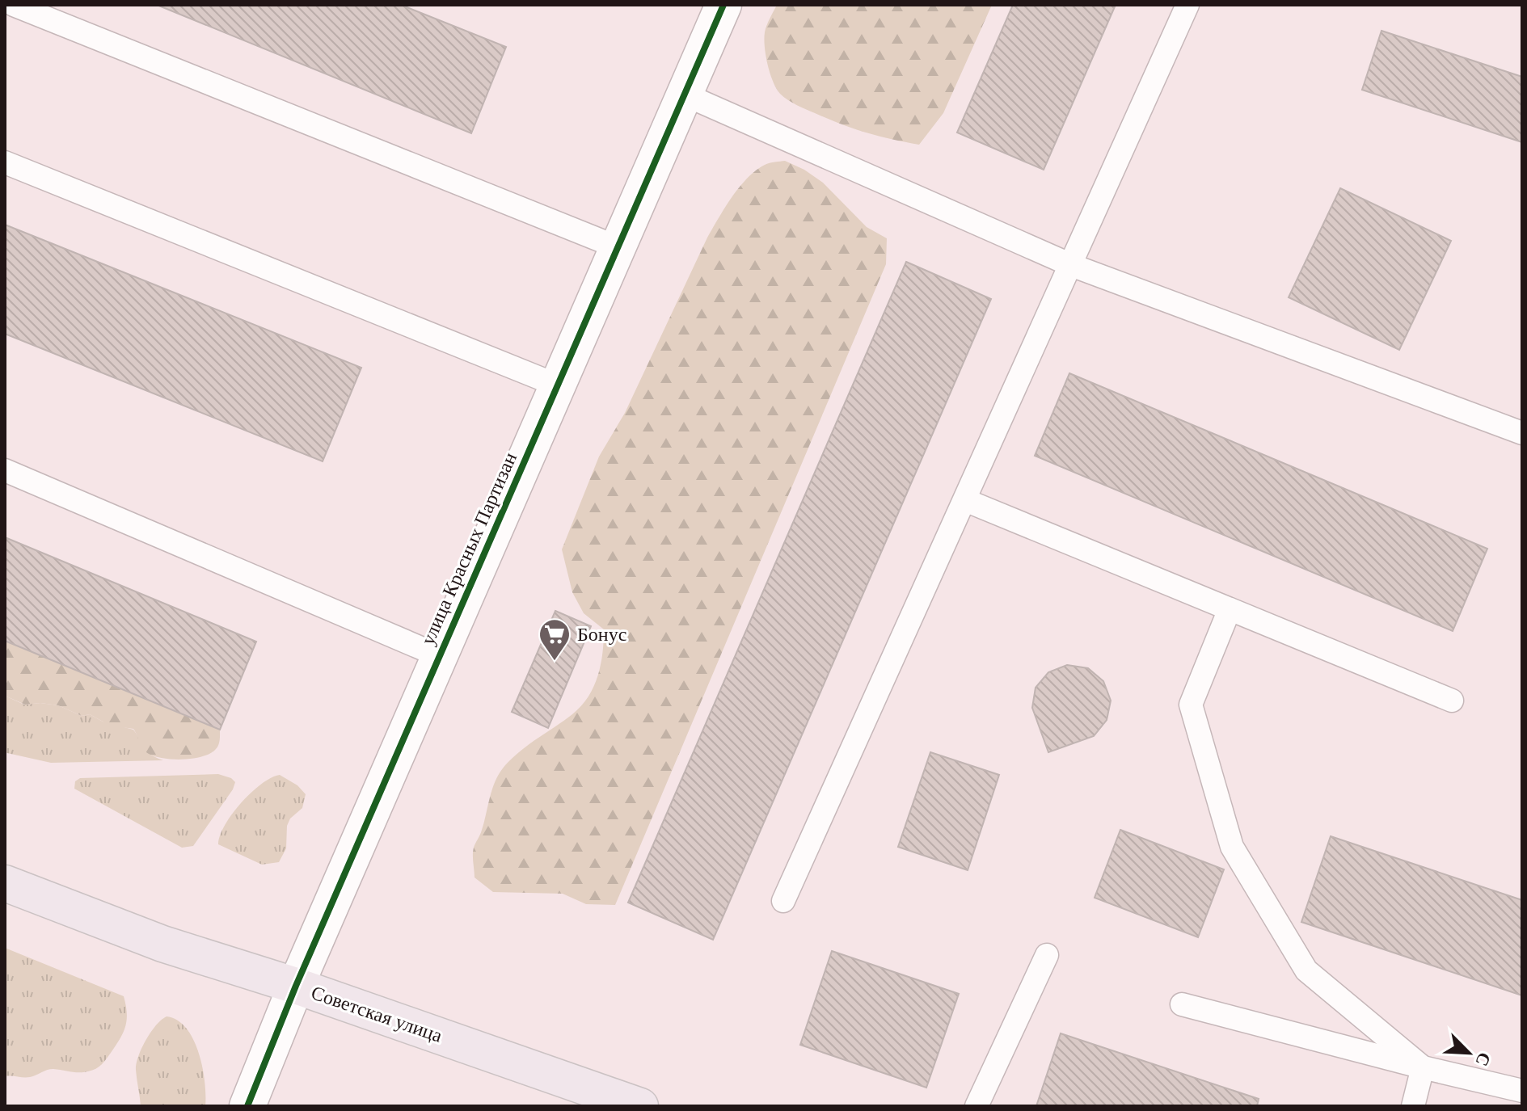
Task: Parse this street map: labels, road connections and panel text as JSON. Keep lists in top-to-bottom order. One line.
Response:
{"streets":{"main road":["Советская улица"],"street":["улица Красных Партизан"]},"crossings":[["улица Красных Партизан","Советская улица"]],"places":{"supermarket":["Бонус"]},"north":"bottom right"}
